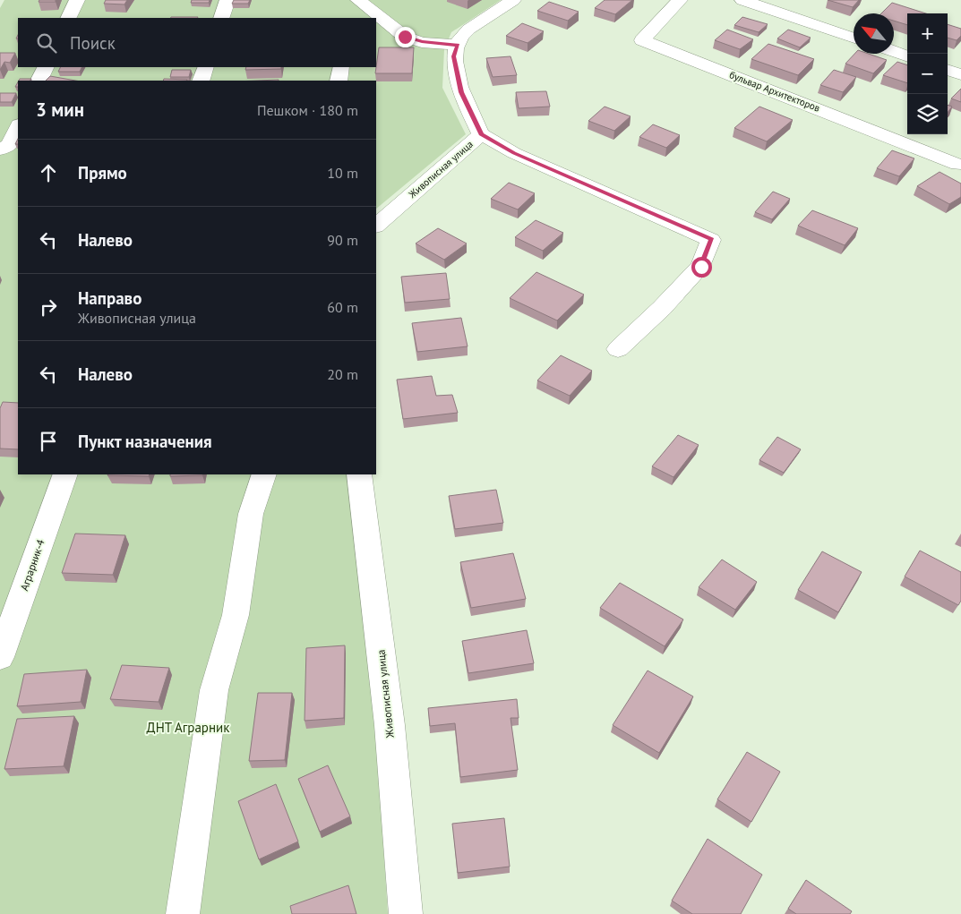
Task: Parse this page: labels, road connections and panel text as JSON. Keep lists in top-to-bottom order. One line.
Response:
{"streets":{"street":["бульвар Архитекторов","Живописная улица","Аграрник-4"]},"parks":["ДНТ Аграрник"],"north":"top left","page":{"map_buttons":["+","−"],"search":"Поиск","heading":["3 мин","Пешком · 180 m"],"list":[["Прямо","10 m"],["Налево","90 m"],["Направо","Живописная улица","60 m"],["Налево","20 m"],"Пункт назначения"]}}
